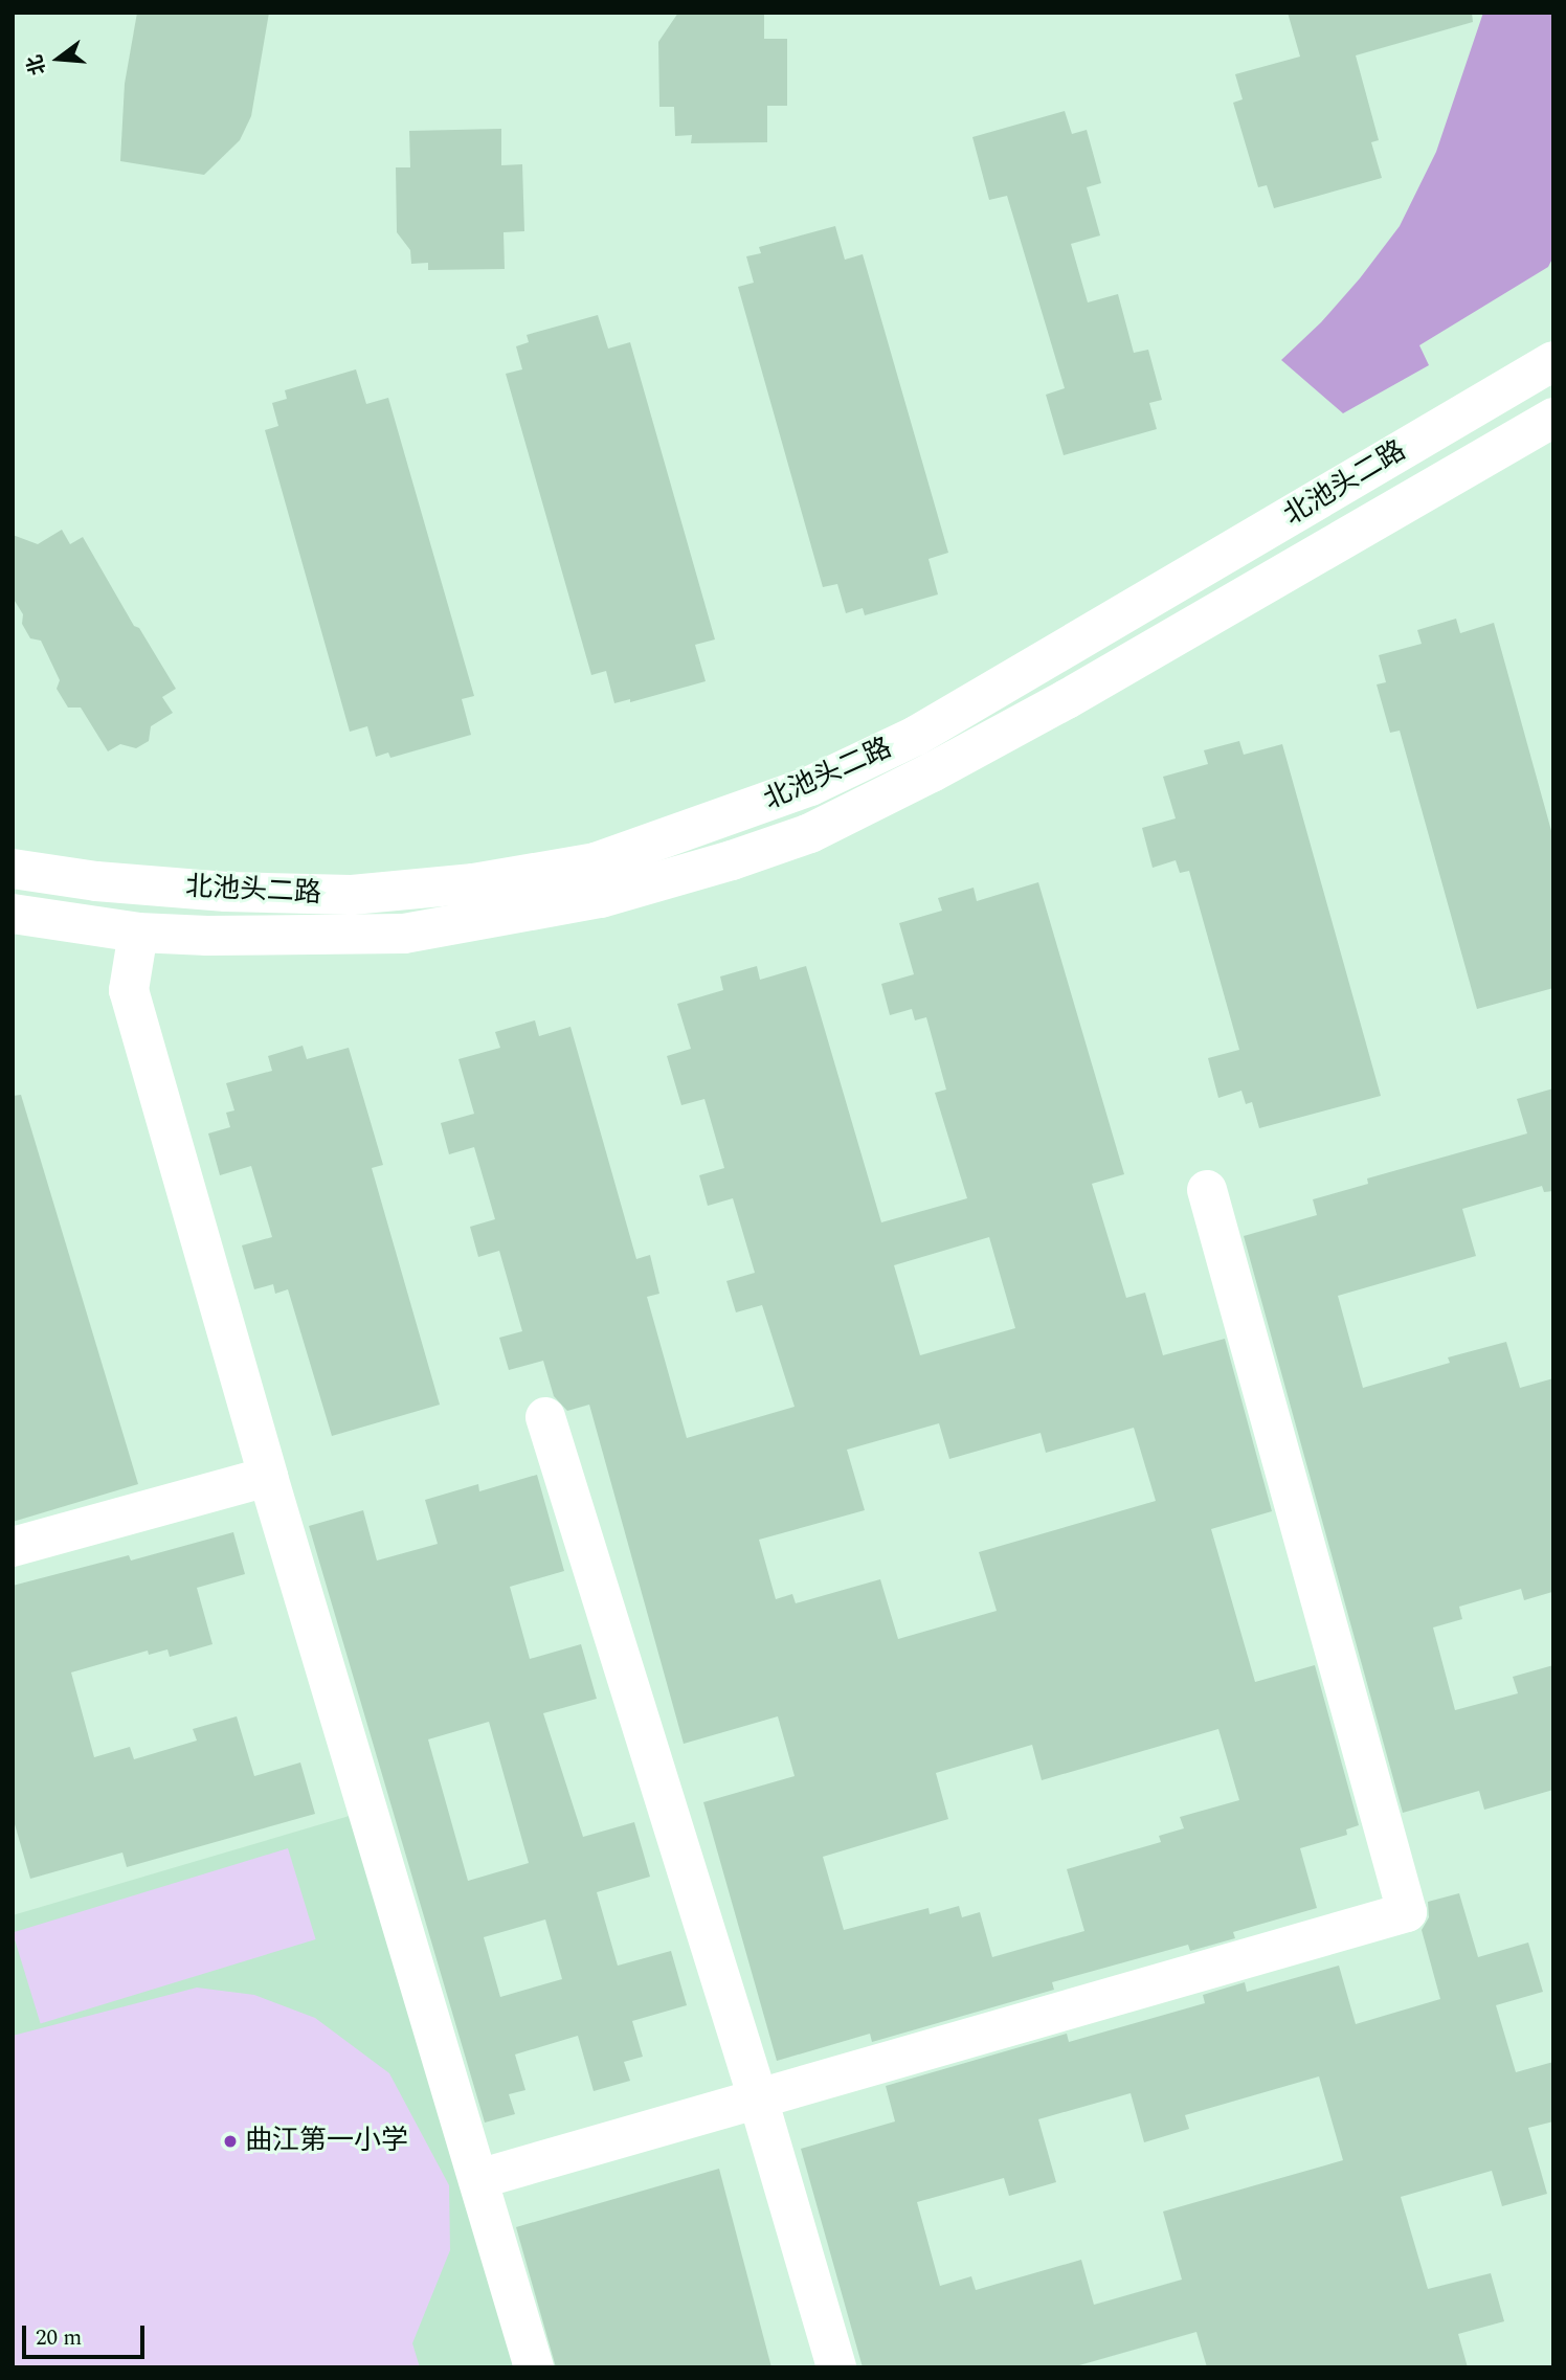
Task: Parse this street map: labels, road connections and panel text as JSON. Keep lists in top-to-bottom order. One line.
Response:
{"streets":{"street":["北池头二路"]},"places":["曲江第一小学"],"scale_bar":"20 m","north":"left"}
